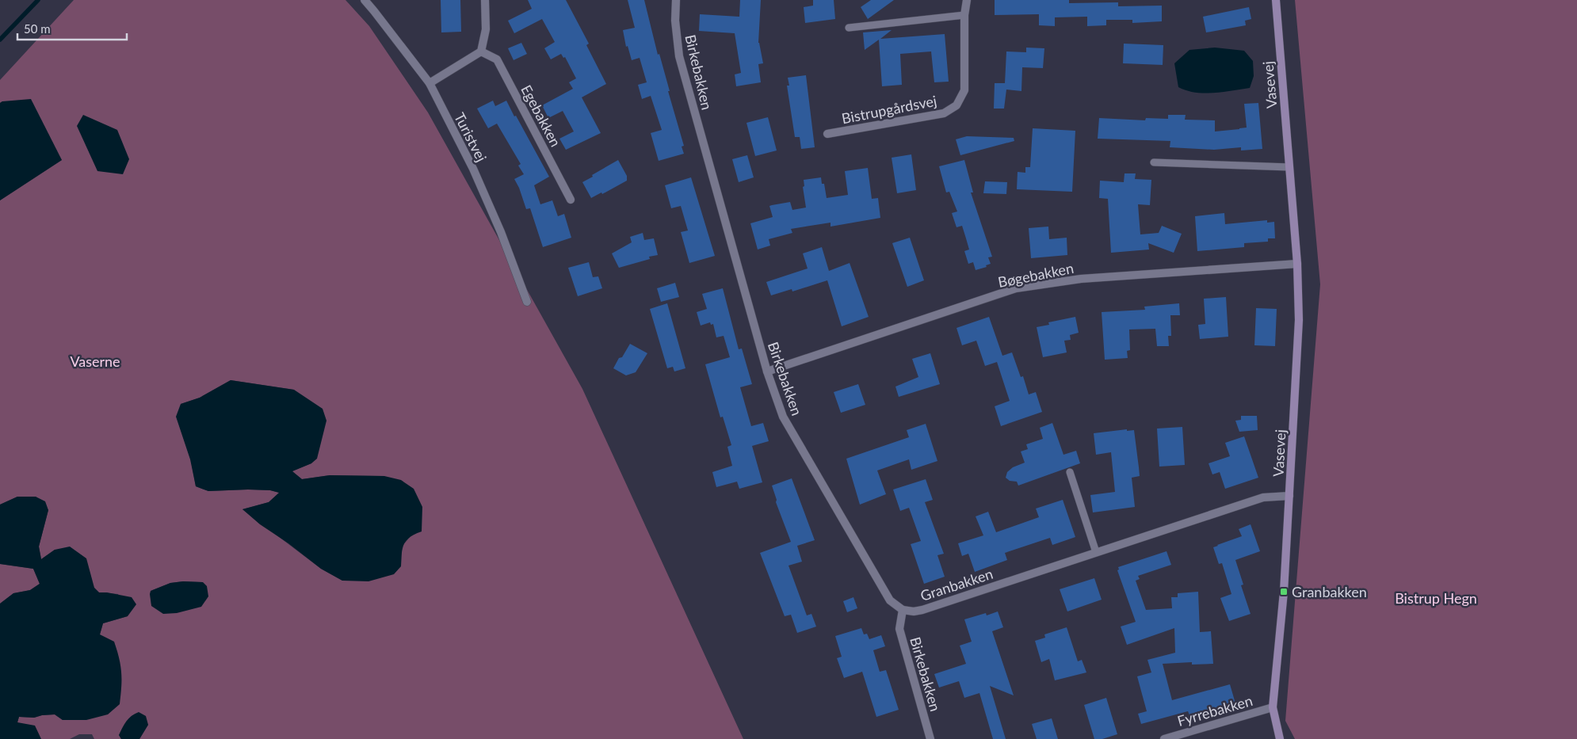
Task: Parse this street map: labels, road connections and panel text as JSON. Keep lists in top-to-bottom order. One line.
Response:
{"streets":{"street":["Birkebakken","Vasevej","Bistrupgårdsvej","Egebakken","Turistvej","Bøgebakken","Granbakken","Fyrrebakken"]},"crossings":[["Birkebakken","Bøgebakken"],["Birkebakken","Granbakken"],["Vasevej","Bøgebakken"],["Vasevej","Granbakken"],["Vasevej","Fyrrebakken"]],"parks":["Vaserne","Bistrup Hegn"],"places":{"transit":["Granbakken"]},"scale_bar":"50 m"}
